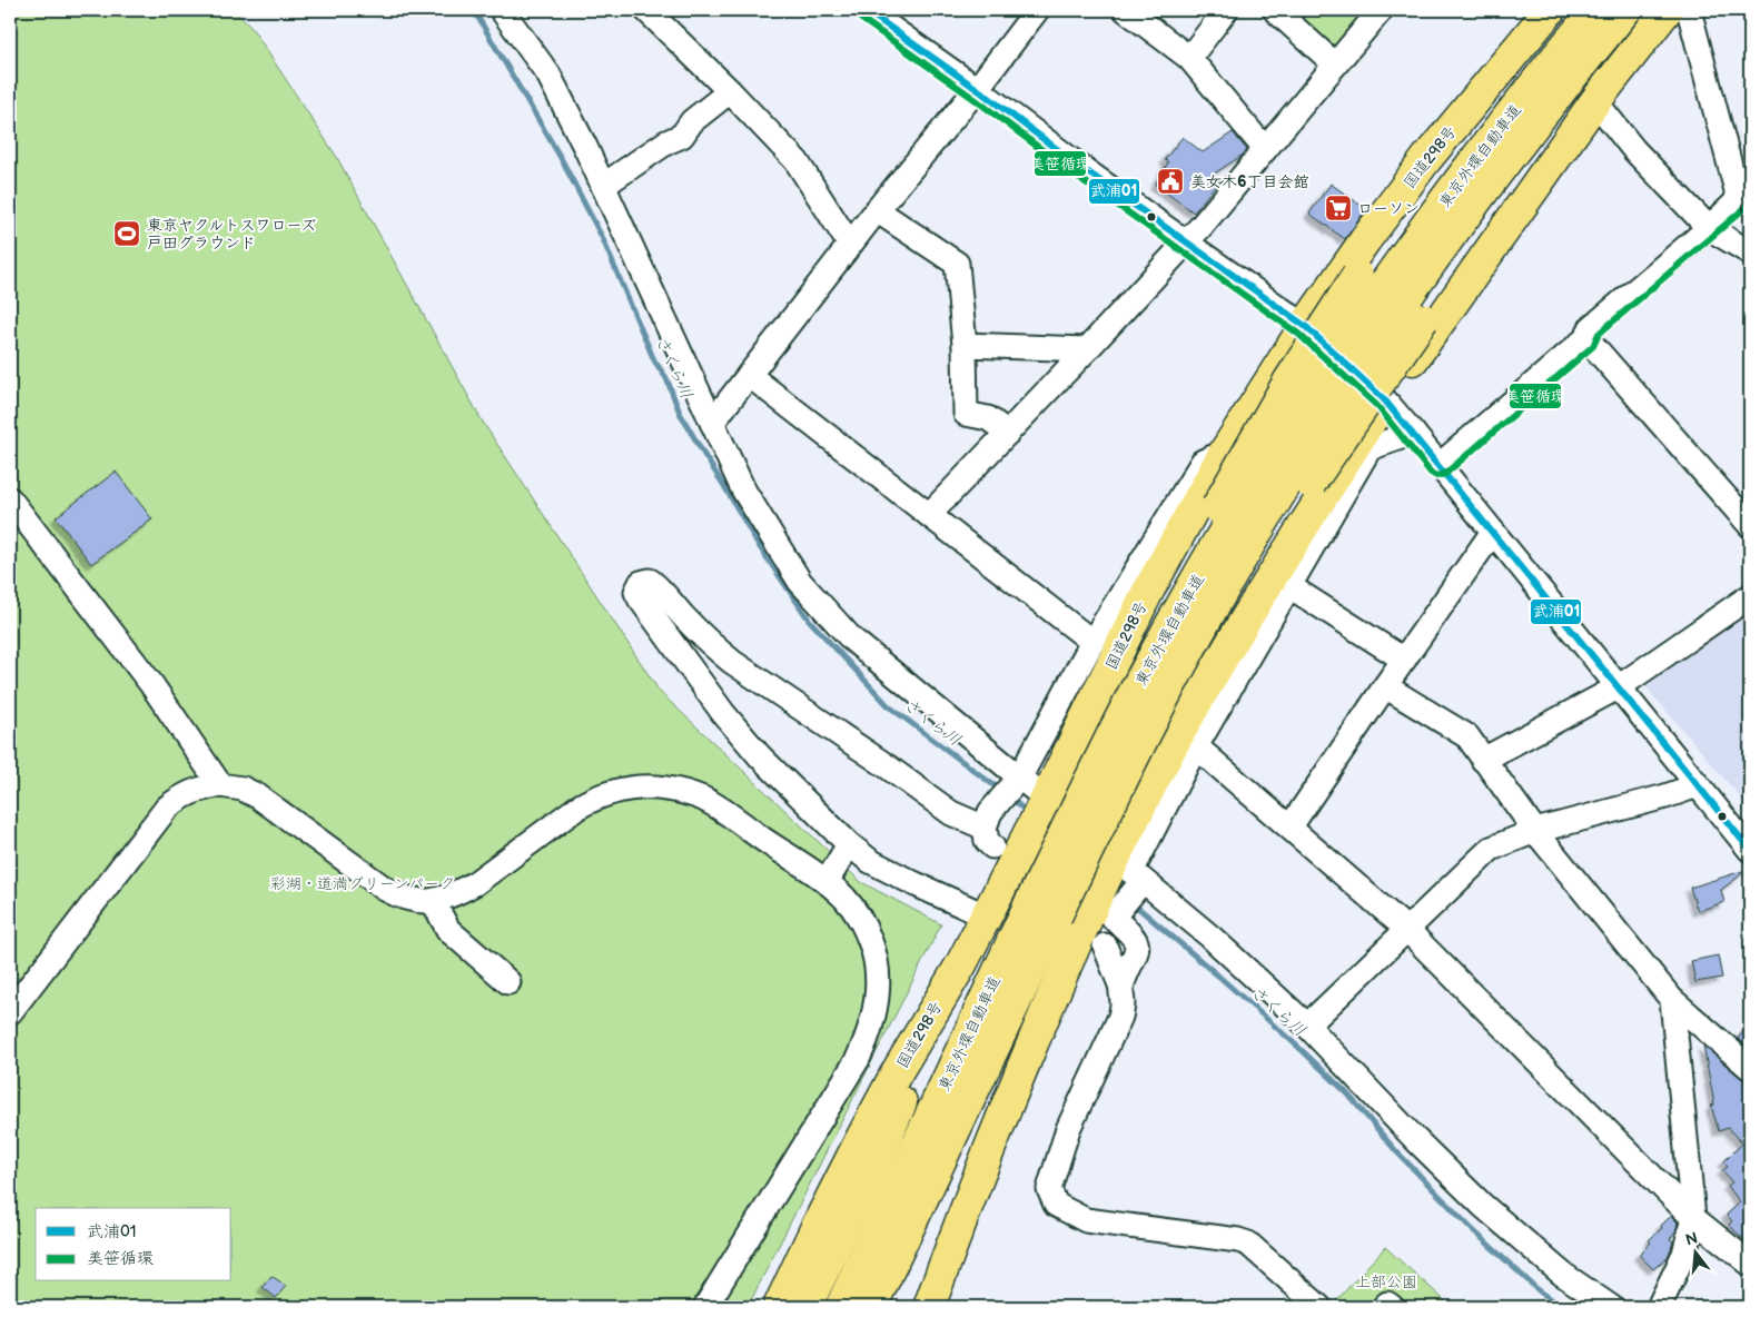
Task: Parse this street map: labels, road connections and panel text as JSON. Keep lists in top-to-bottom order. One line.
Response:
{"streets":{"highway":["東京外環自動車道","国道298号"]},"water":["さくら川"],"parks":["彩湖・道満グリーンパーク","上部公園"],"places":{"public building":["美女木6丁目会館"],"supermarket":["ローソン"],"sports":["東京ヤクルトスワローズ 戸田グラウンド"]},"lines":["transit line 武浦01","transit line 美笹循環"],"legend":["武浦01","美笹循環"],"north":"top"}
